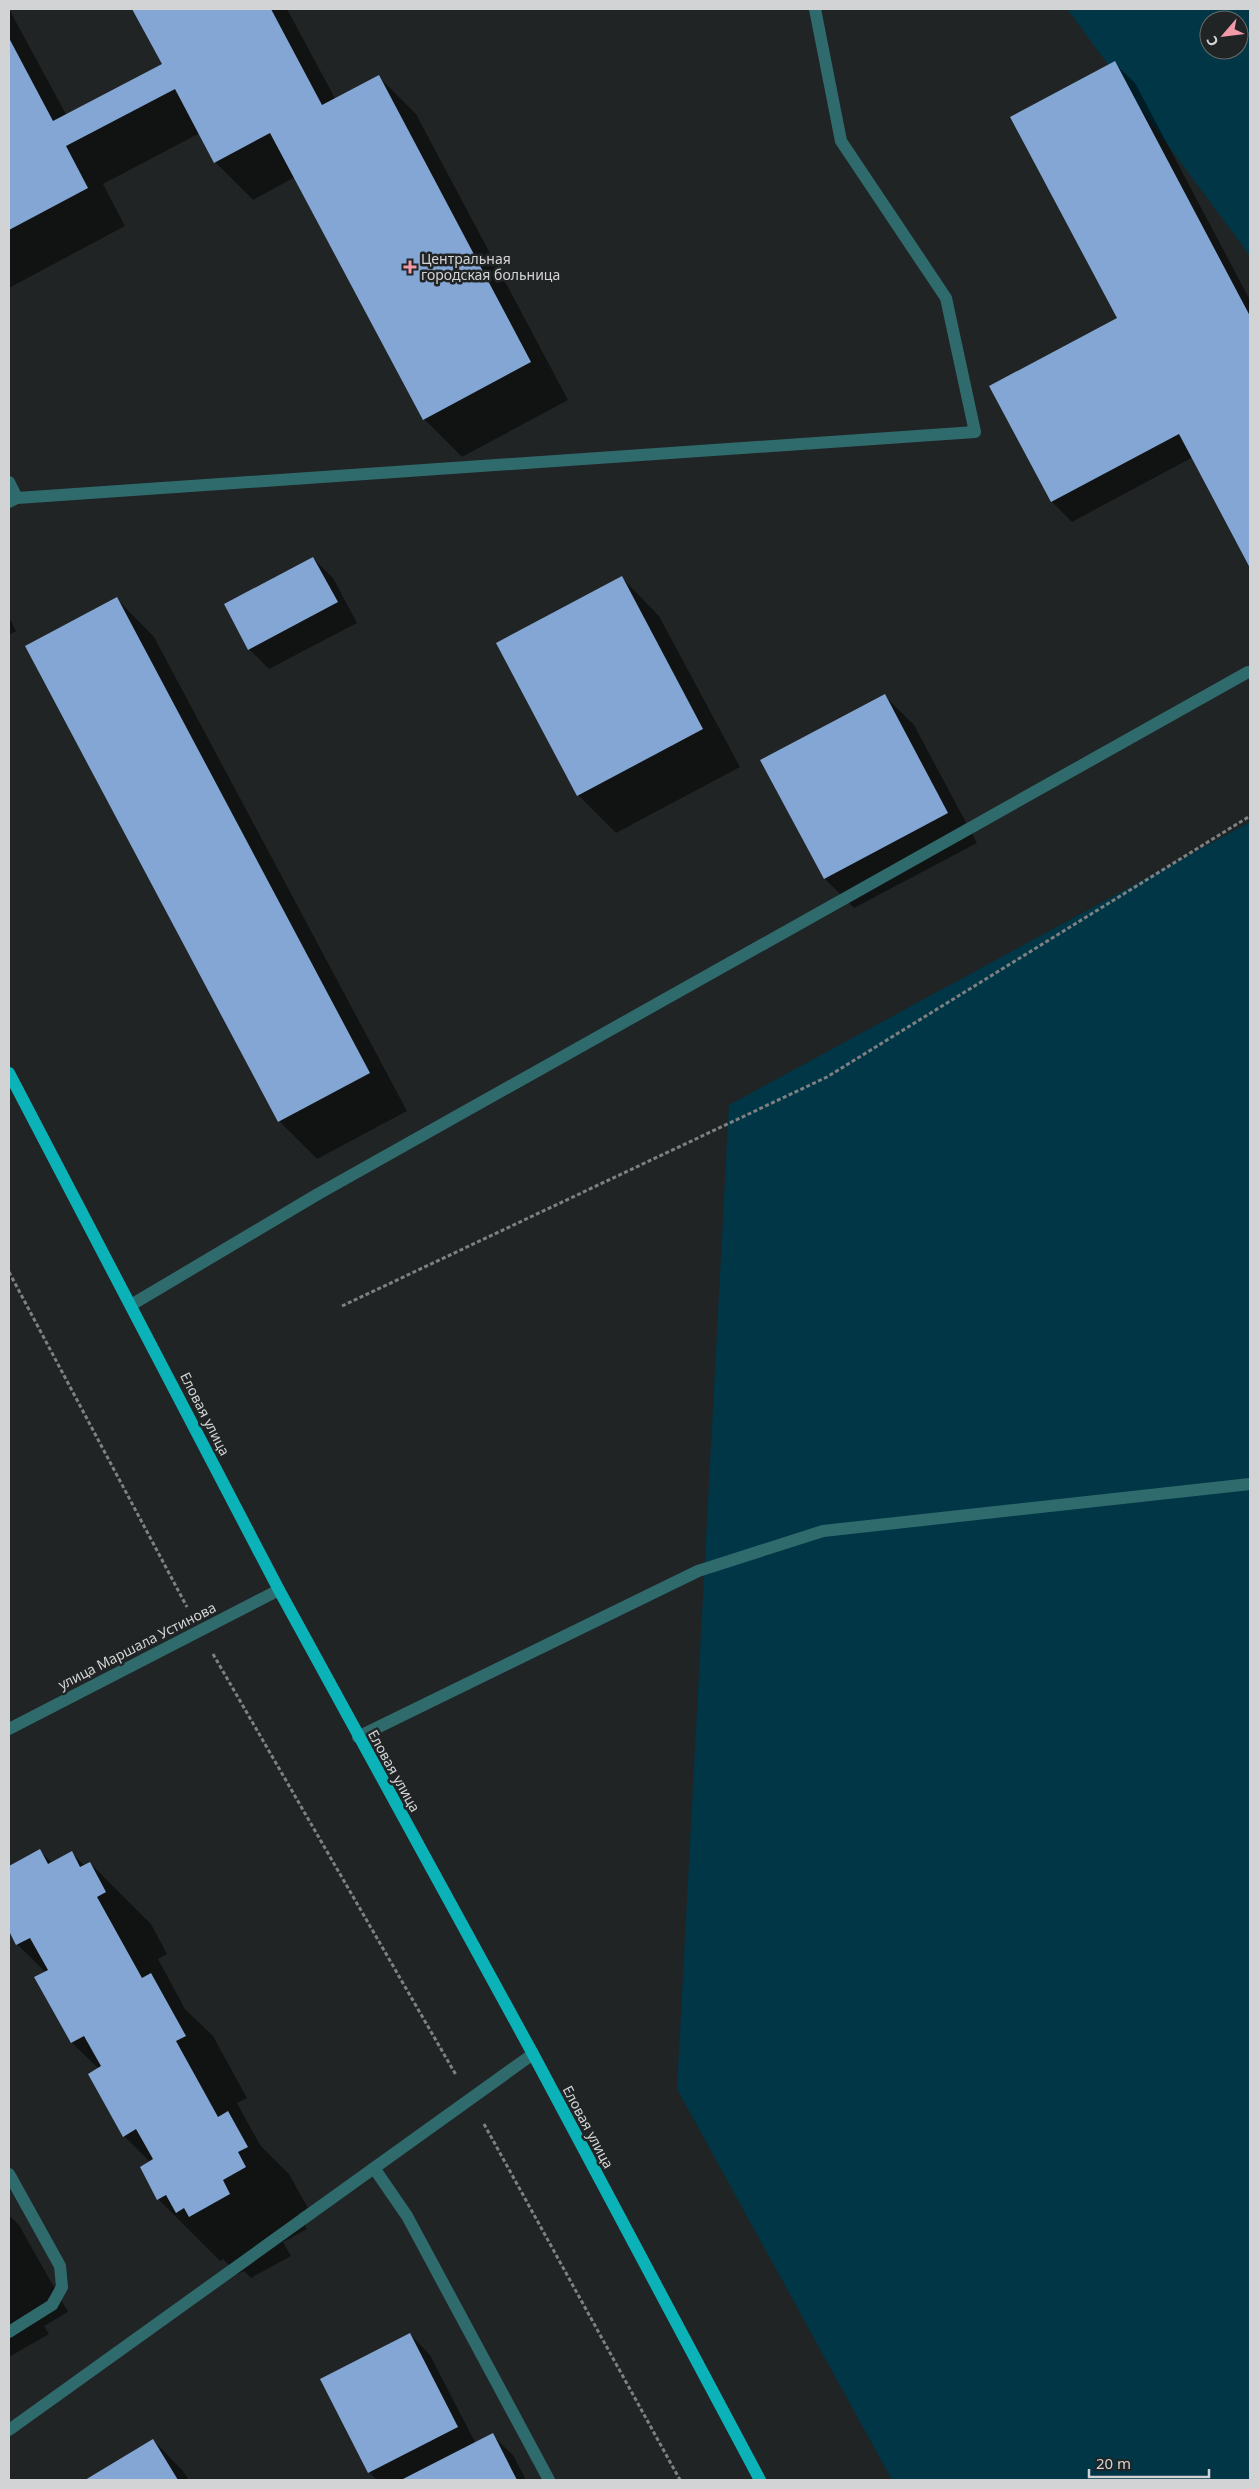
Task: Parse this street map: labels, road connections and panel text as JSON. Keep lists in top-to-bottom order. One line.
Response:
{"streets":{"main road":["Еловая улица"],"street":["улица Маршала Устинова"]},"crossings":[["Еловая улица","улица Маршала Устинова"]],"places":{"health":["Центральная городская больница"]},"scale_bar":"20 m","north":"bottom left"}
